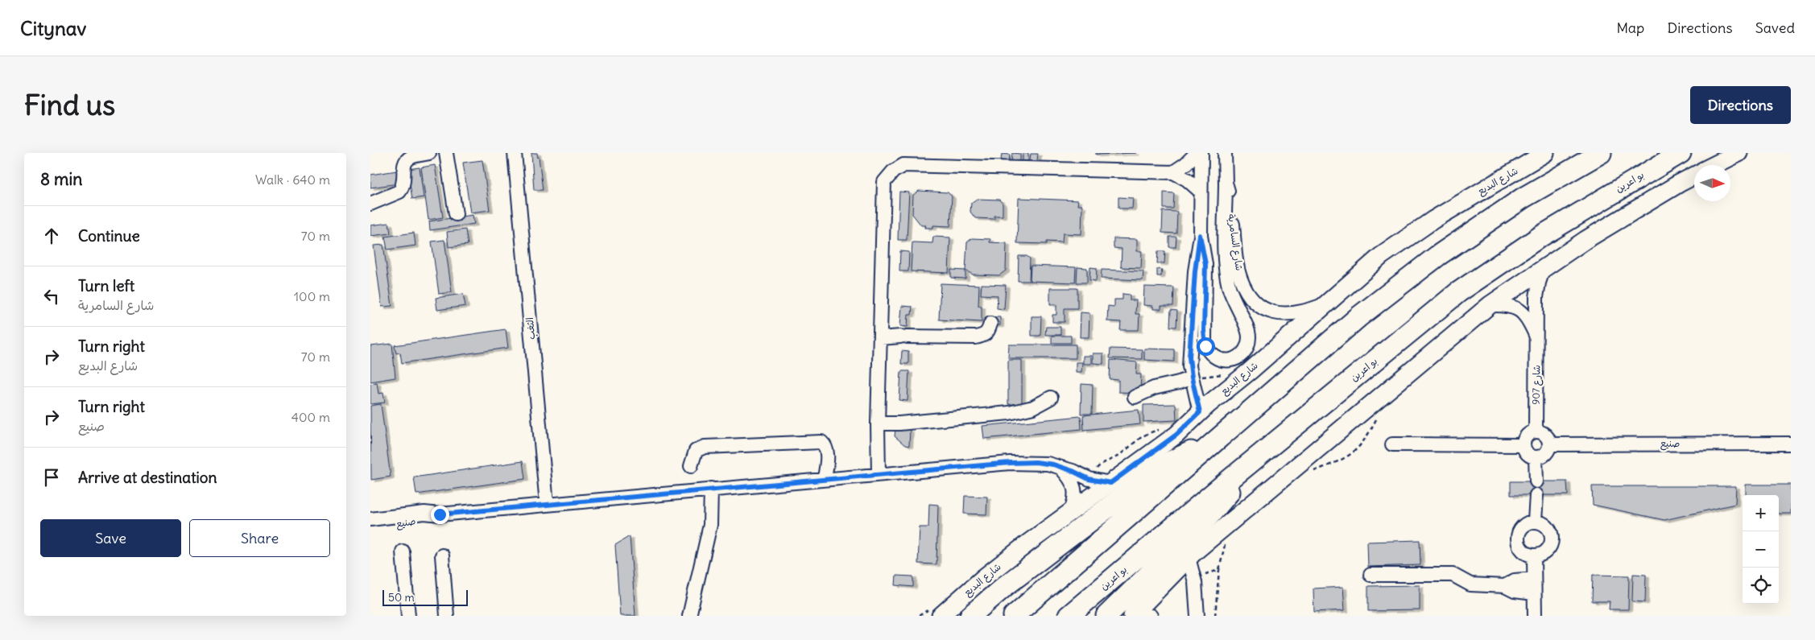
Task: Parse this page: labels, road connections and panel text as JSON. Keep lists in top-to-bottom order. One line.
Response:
{"streets":{"highway":["بو اعرين"],"main road":["شارع البديع"],"street":["شارع السامرية","الثغب","شارع 907","صنيع"]},"crossings":[["شارع البديع","شارع السامرية"],["شارع البديع","صنيع"],["الثغب","صنيع"],["شارع 907","صنيع"]],"scale_bar":"50 m","north":"right","page":{"header":"Citynav","nav":["Map","Directions","Saved"],"buttons":["Directions",["Save","Share"]],"title":"Find us","heading":["8 min","Walk · 640 m"],"list":[["Continue","70 m"],["Turn left","شارع السامرية","100 m"],["Turn right","شارع البديع","70 m"],["Turn right","صنيع","400 m"],"Arrive at destination"],"map_buttons":["+","−"],"scale":"50 m"}}
